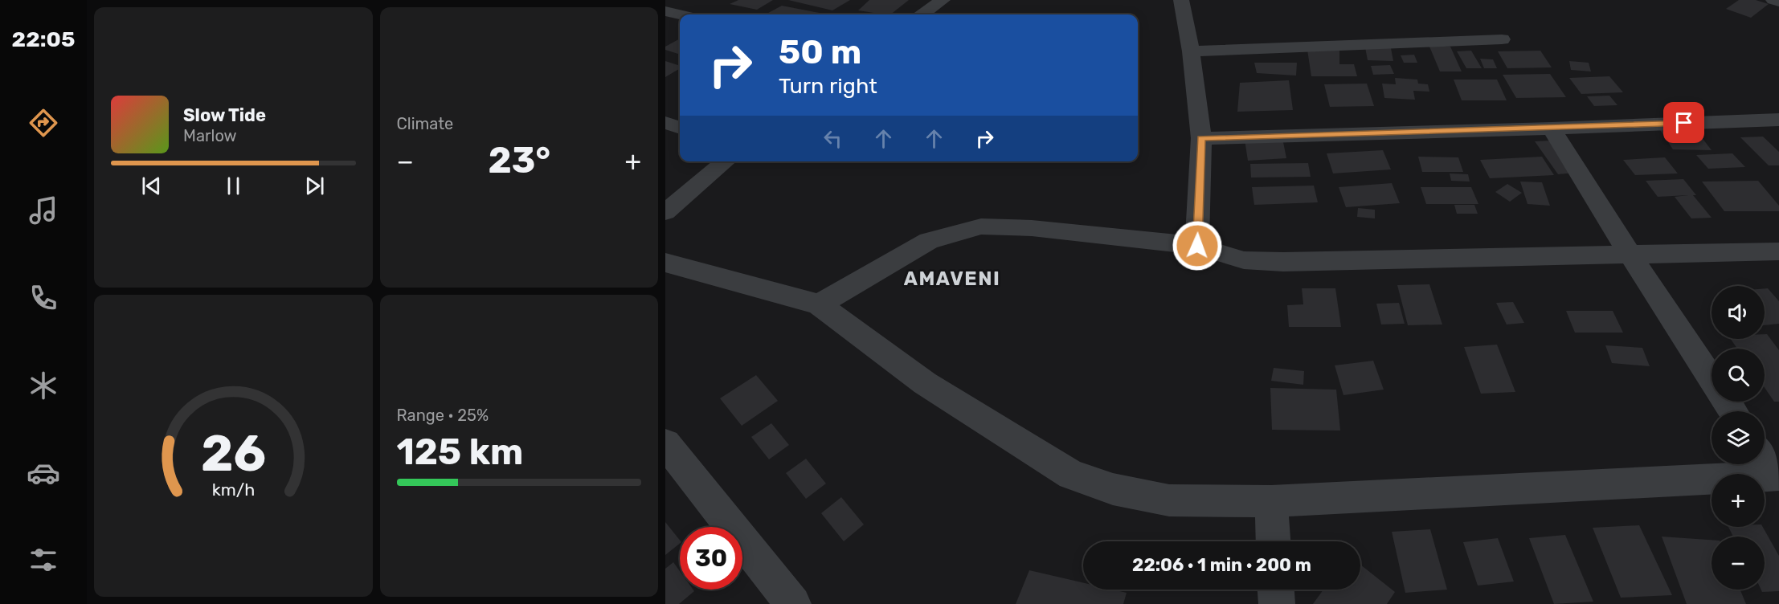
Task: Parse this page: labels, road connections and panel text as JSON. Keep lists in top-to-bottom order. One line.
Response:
{"districts":["AMAVENI"],"page":{"tabs":"22:05","tile":["Climate",["Range · 25%","125 km"]],"turn":["50 m","Turn right"],"song":["Slow Tide","Marlow"],"heat":["−","23°","+"],"map_buttons":["+","−"],"limit":"30","trip":"22:06 · 1 min · 200 m","gauge":["26","km/h"]}}
